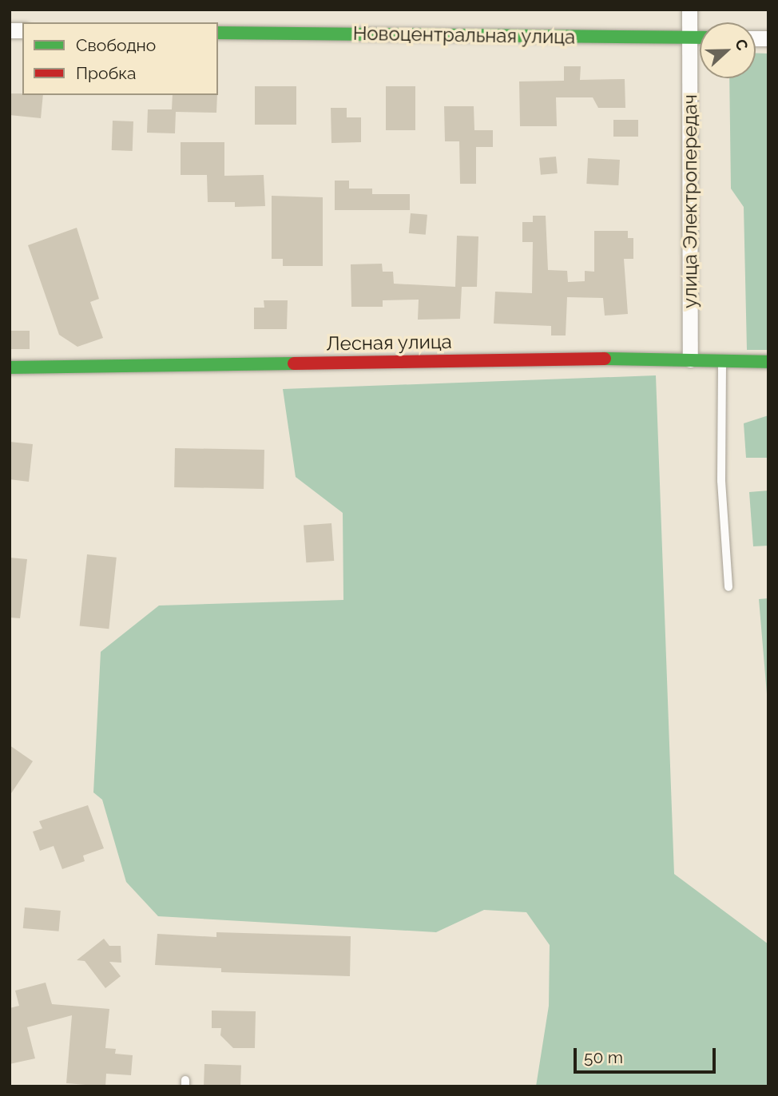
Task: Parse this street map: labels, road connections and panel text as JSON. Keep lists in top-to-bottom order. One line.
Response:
{"streets":{"street":["Новоцентральная улица","улица Электропередач","Лесная улица"]},"crossings":[["Новоцентральная улица","улица Электропередач"],["улица Электропередач","Лесная улица"]],"legend":["Свободно","Пробка"],"scale_bar":"50 m","north":"right"}
